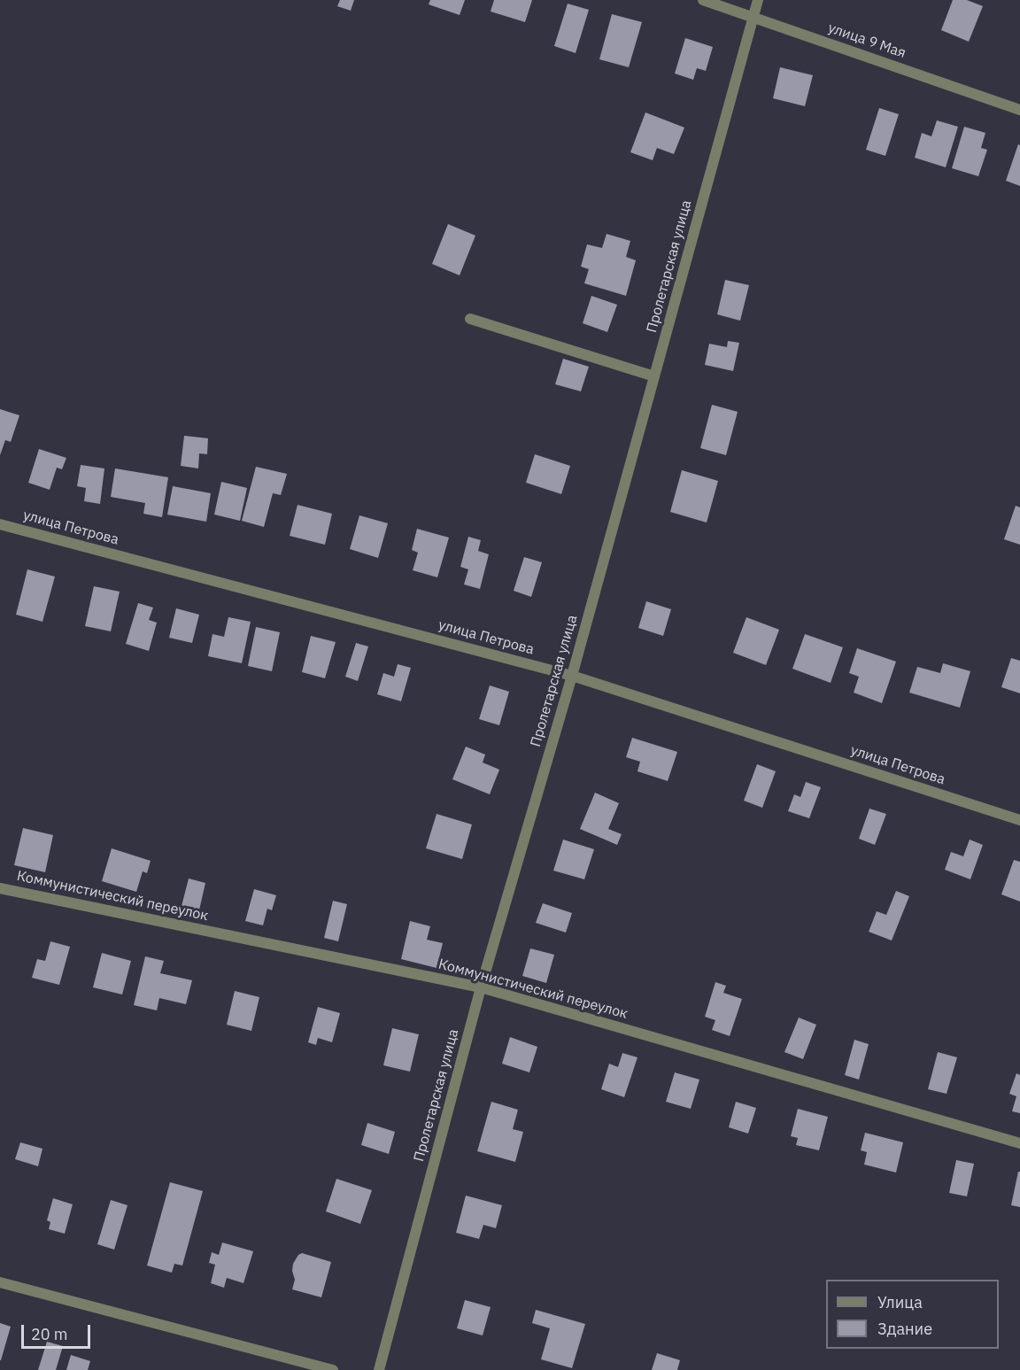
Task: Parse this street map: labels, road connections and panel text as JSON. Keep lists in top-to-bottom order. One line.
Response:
{"streets":{"street":["улица 9 Мая","Пролетарская улица","улица Петрова","Коммунистический переулок"]},"crossings":[["улица 9 Мая","Пролетарская улица"],["Пролетарская улица","улица Петрова"],["Пролетарская улица","Коммунистический переулок"]],"legend":["Улица","Здание"],"scale_bar":"20 m"}
